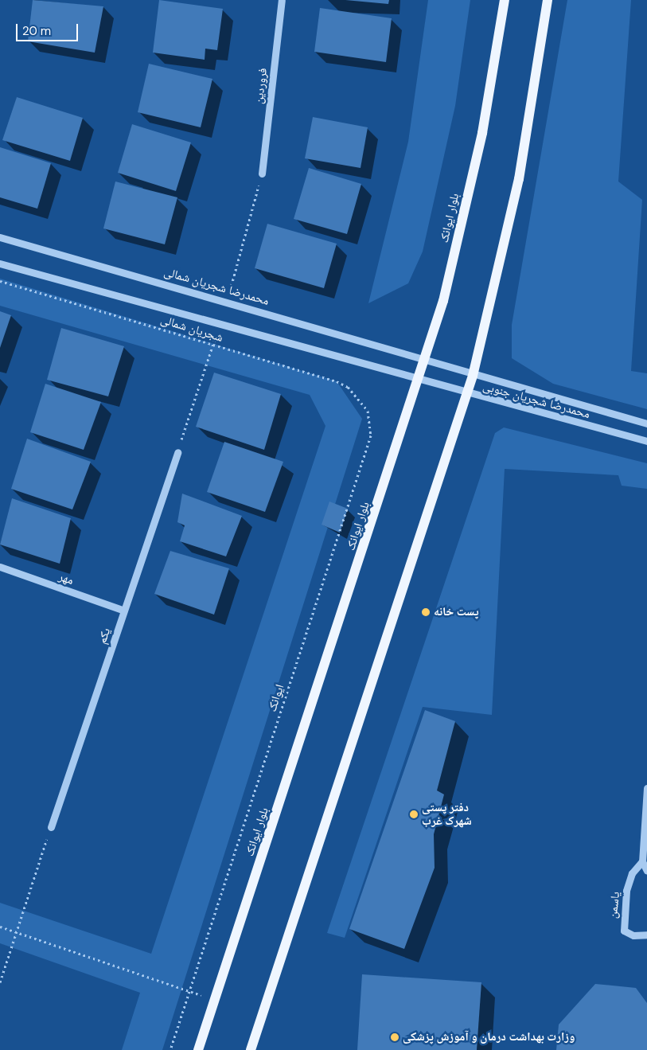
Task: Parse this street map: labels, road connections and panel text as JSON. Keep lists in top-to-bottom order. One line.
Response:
{"streets":{"main road":["بلوار ایوانک"],"street":["فروردین","محمدرضا شجریان شمالی","محمدرضا شجریان جنوبی","مهر","یکم","یاسمن"],"path":["شجریان شمالی","ایوانک"]},"crossings":[["بلوار ایوانک","محمدرضا شجریان شمالی"],["بلوار ایوانک","محمدرضا شجریان جنوبی"],["محمدرضا شجریان شمالی","محمدرضا شجریان جنوبی"],["شجریان شمالی","ایوانک"],["مهر","یکم"]],"places":["پست خانه","دفتر پستی شهرک غرب","وزارت بهداشت درمان و آموزش پزشکی"],"scale_bar":"20 m"}
